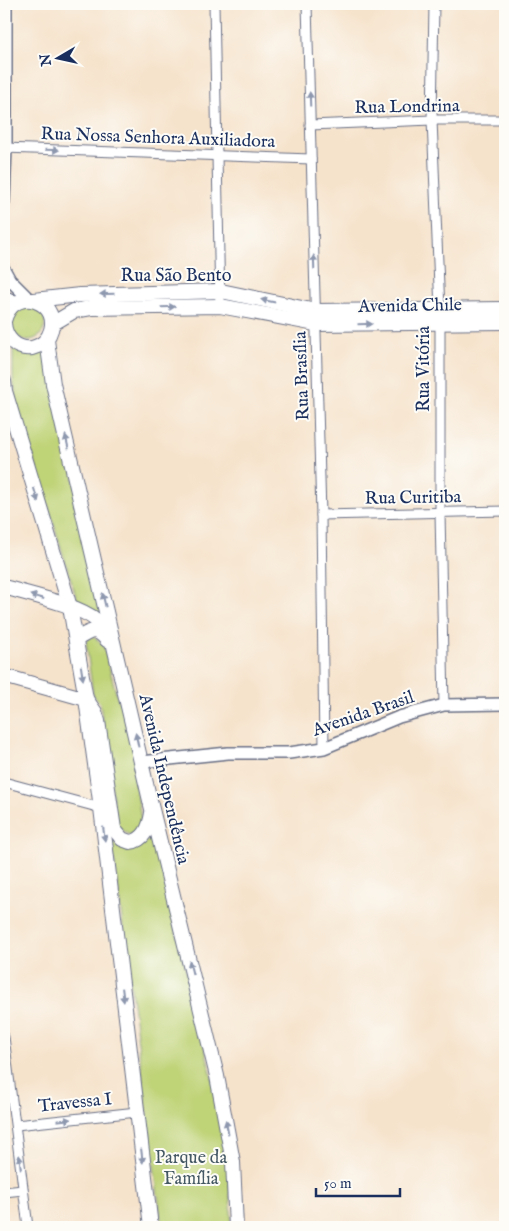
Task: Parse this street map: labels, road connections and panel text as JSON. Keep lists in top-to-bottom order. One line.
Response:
{"streets":{"main road":["Rua São Bento","Avenida Chile","Avenida Independência"],"street":["Rua Londrina","Rua Nossa Senhora Auxiliadora","Rua Vitória","Rua Brasília","Rua Curitiba","Avenida Brasil","Travessa I"]},"crossings":[["Rua Londrina","Rua Vitória"],["Rua Londrina","Rua Brasília"],["Rua Nossa Senhora Auxiliadora","Rua Brasília"],["Rua São Bento","Avenida Chile"],["Rua São Bento","Rua Brasília"],["Rua São Bento","Avenida Independência"],["Avenida Chile","Rua Vitória"],["Avenida Chile","Rua Brasília"],["Rua Vitória","Rua Curitiba"],["Rua Vitória","Avenida Brasil"],["Rua Brasília","Rua Curitiba"],["Rua Brasília","Avenida Brasil"],["Avenida Brasil","Avenida Independência"]],"one_way":["Rua Nossa Senhora Auxiliadora","Rua Brasília","Travessa I"],"parks":["Parque da Família"],"scale_bar":"50 m","north":"left"}
